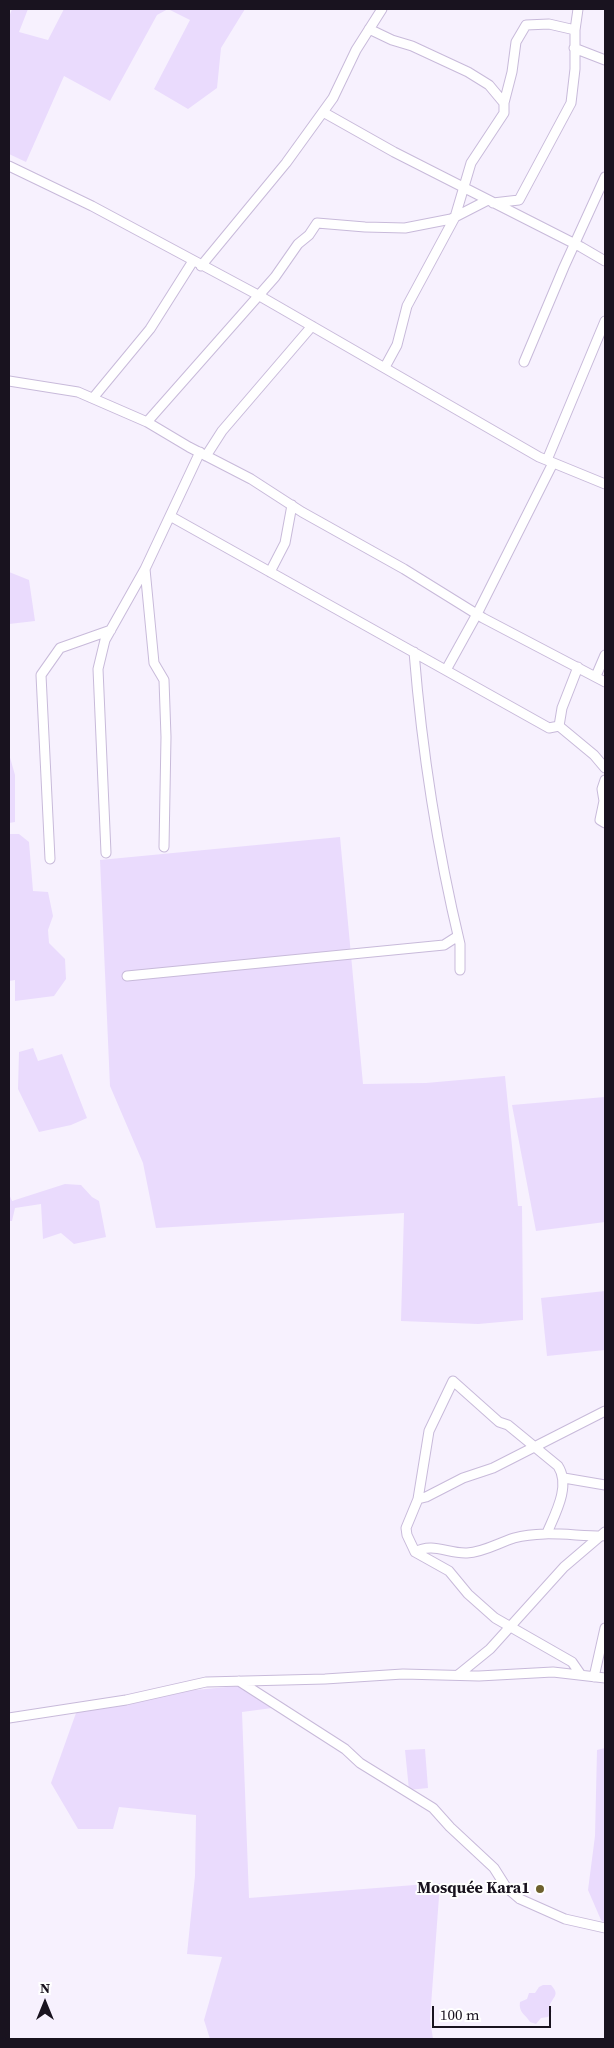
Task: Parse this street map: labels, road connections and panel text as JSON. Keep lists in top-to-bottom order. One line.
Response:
{"places":["Mosquée Kara1"],"scale_bar":"100 m","north":"top"}
